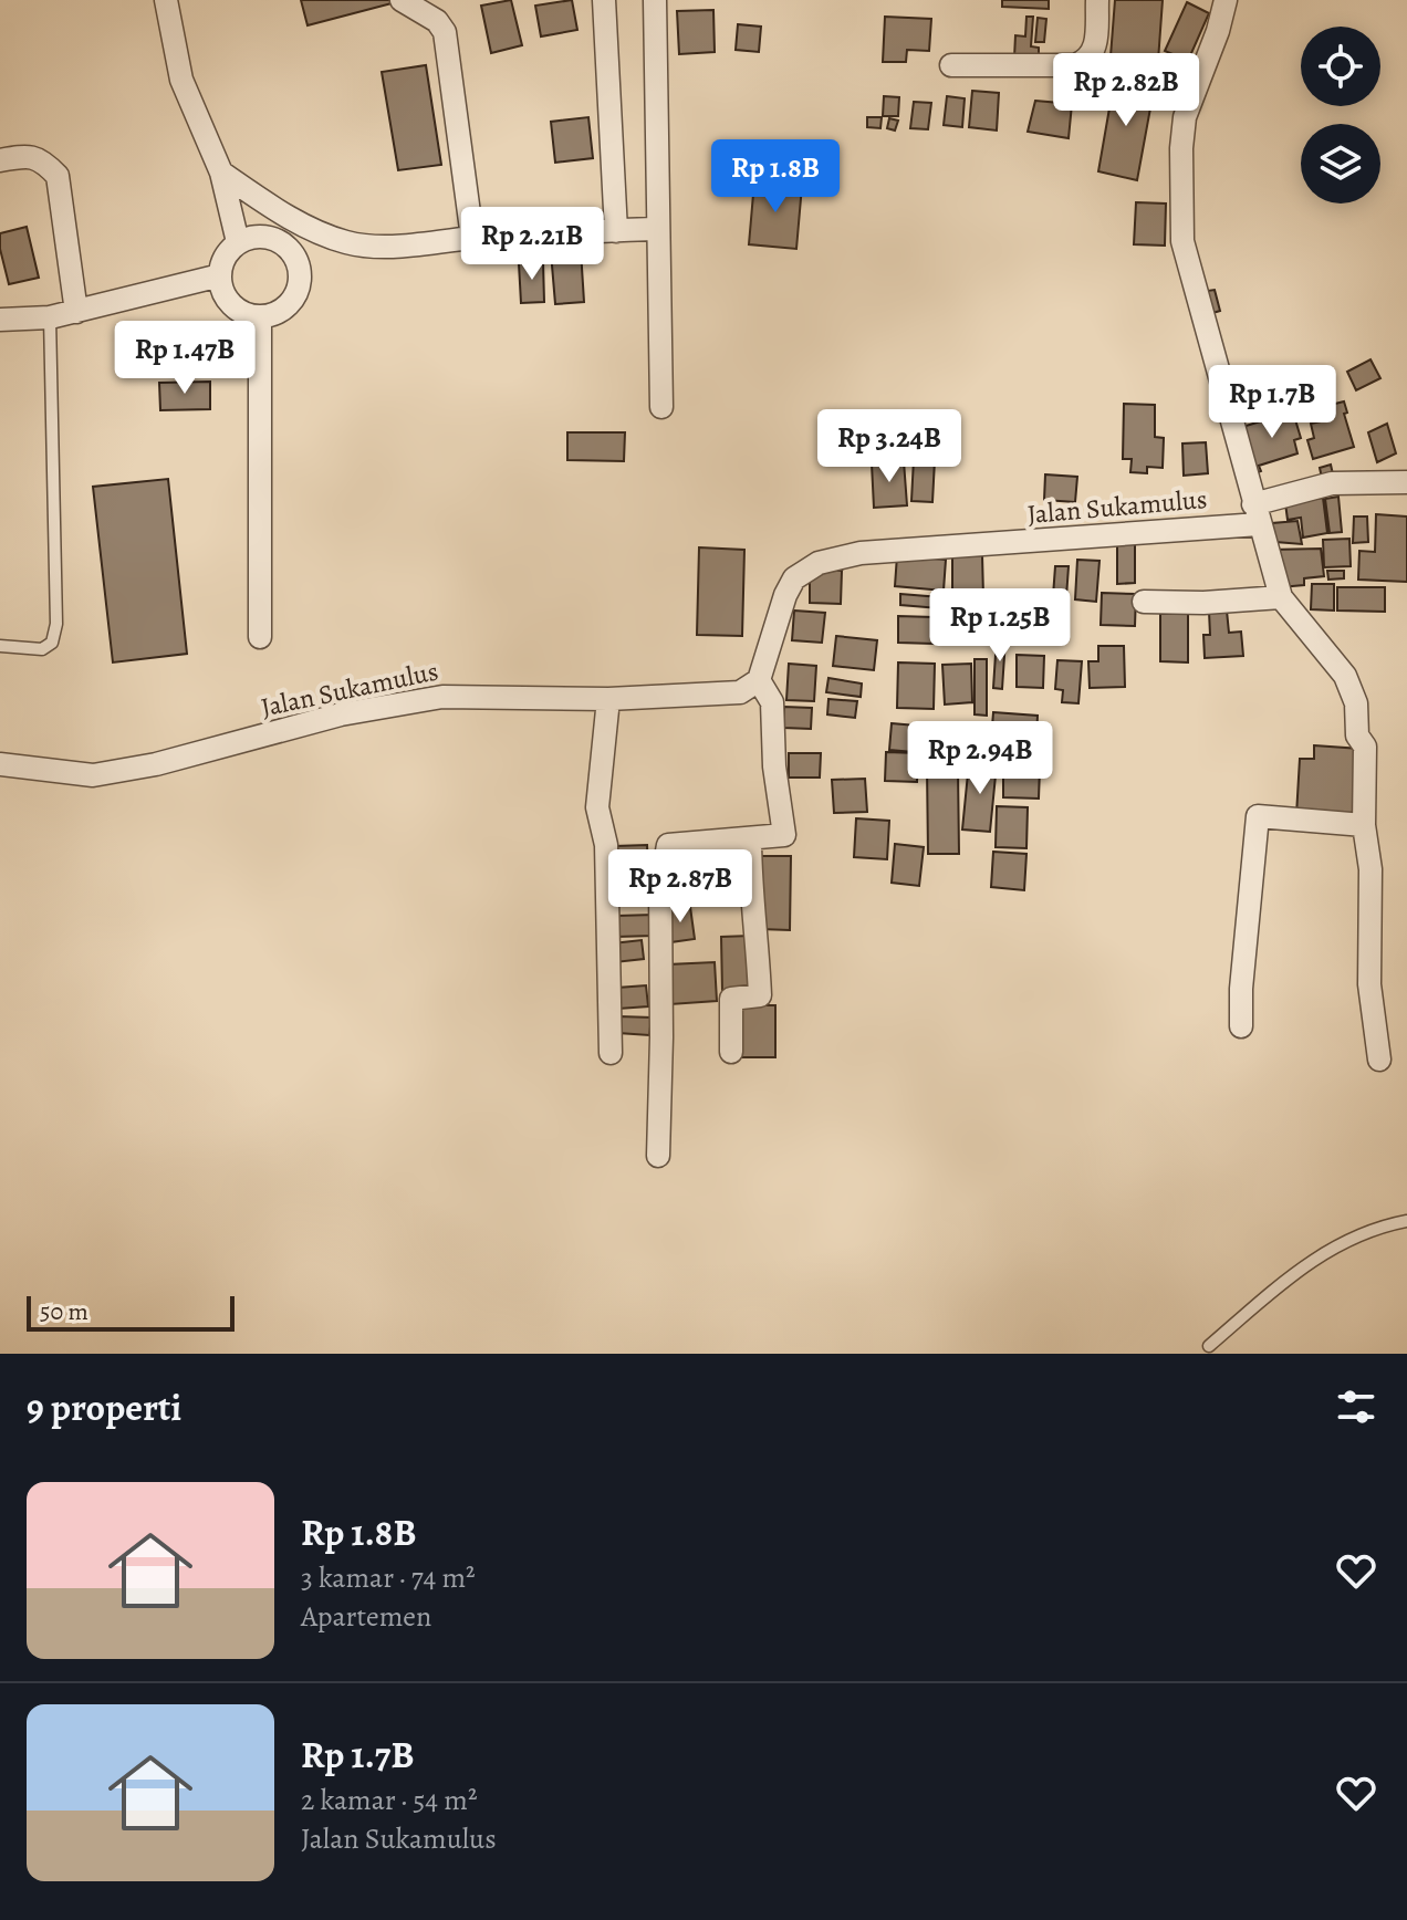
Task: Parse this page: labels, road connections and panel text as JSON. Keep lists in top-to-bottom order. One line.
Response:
{"streets":{"street":["Jalan Sukamulus"]},"scale_bar":"50 m","page":{"price":["Rp 2.82B","Rp 1.8B","Rp 2.21B","Rp 1.47B","Rp 1.7B","Rp 3.24B","Rp 1.25B","Rp 2.94B","Rp 2.87B"],"scale":"50 m","heading":"9 properti","list":[{"name":"Rp 1.8B","note":"3 kamar · 74 m² · Apartemen"},{"name":"Rp 1.7B","note":"2 kamar · 54 m² · Jalan Sukamulus"}]}}
